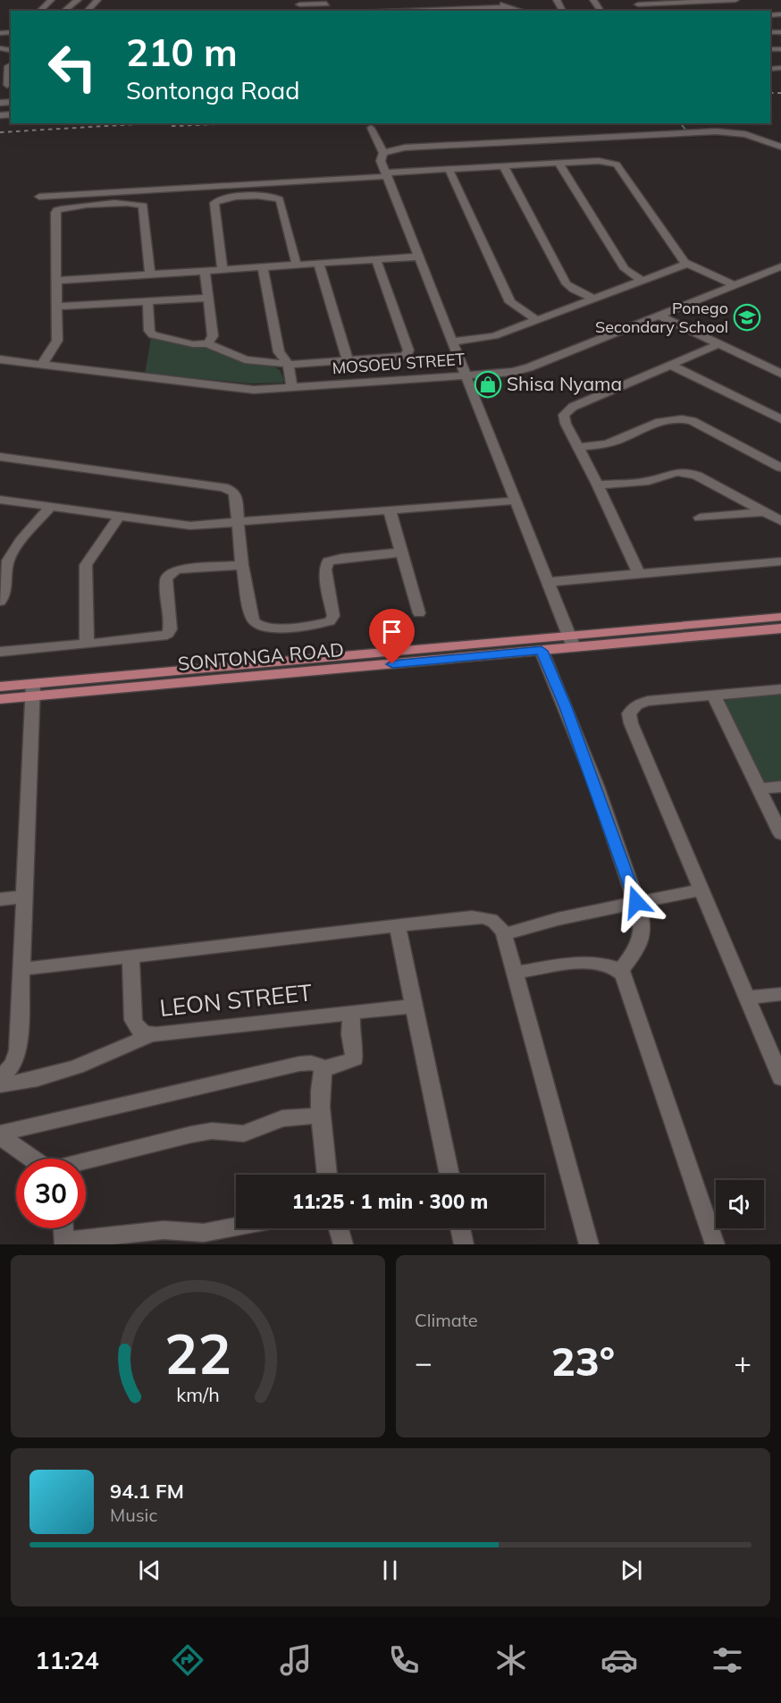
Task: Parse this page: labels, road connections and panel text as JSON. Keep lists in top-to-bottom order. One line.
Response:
{"streets":{"main road":["SONTONGA ROAD"],"street":["MOSOEU STREET","LEON STREET"]},"places":{"school or university":["Ponego Secondary School"],"shop":["Shisa Nyama"]},"page":{"turn":["210 m","Sontonga Road"],"limit":"30","trip":"11:25 · 1 min · 300 m","tile":"Climate","heat":["−","23°","+"],"song":["94.1 FM","Music"],"tabs":"11:24","gauge":["22","km/h"]}}
